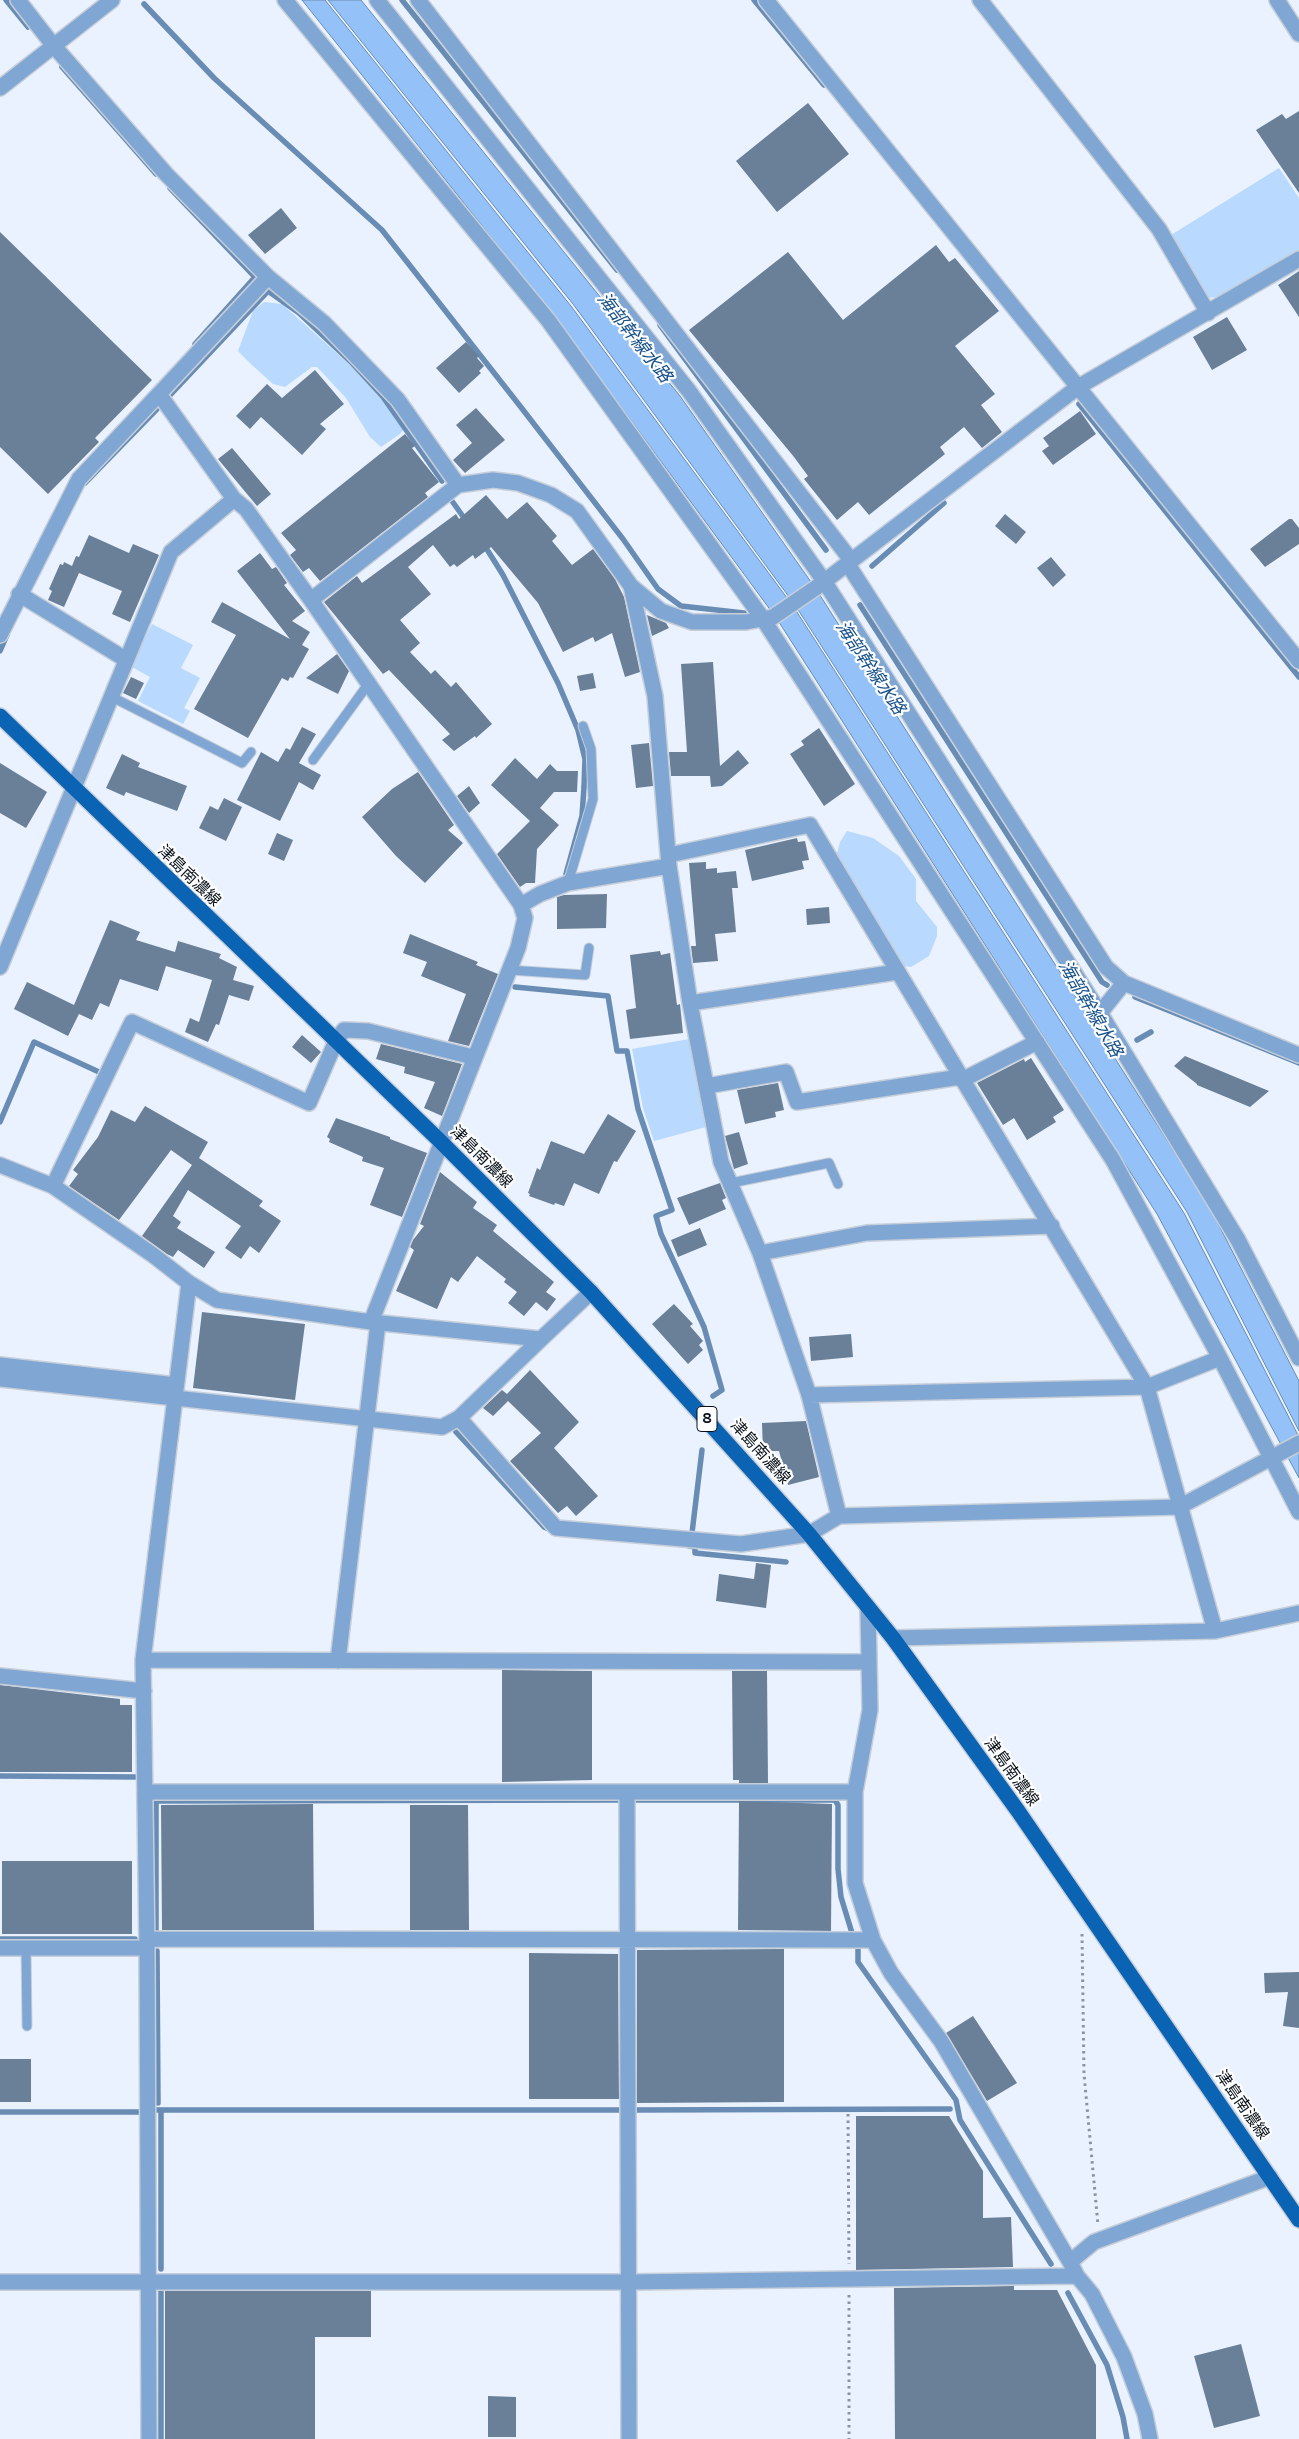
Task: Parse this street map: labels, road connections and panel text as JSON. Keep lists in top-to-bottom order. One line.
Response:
{"streets":{"main road":["津島南濃線","8"]},"water":["海部幹線水路"]}
